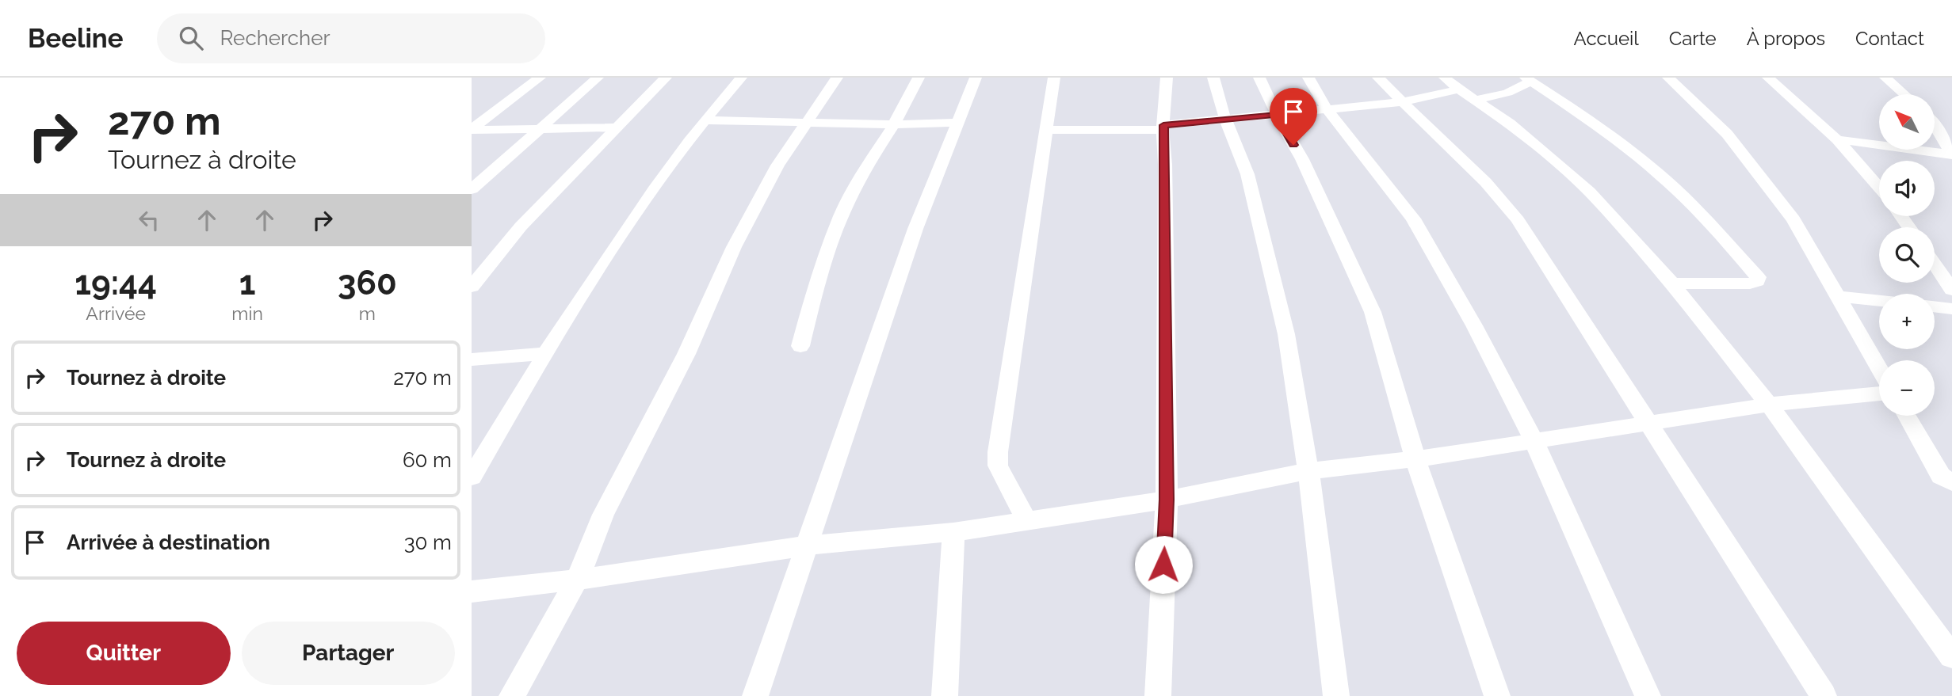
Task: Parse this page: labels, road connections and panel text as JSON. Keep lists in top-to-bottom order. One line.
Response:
{"north":"top left","page":{"header":"Beeline","search":"Rechercher","nav":["Accueil","Carte","À propos","Contact"],"turn":["270 m","Tournez à droite"],"map_buttons":["+","−"],"eta":["19:44","Arrivée","1","min","360","m"],"list":[{"name":"Tournez à droite","value":"270 m"},{"name":"Tournez à droite","value":"60 m"},{"name":"Arrivée à destination","value":"30 m"}],"buttons":["Quitter","Partager"]}}
